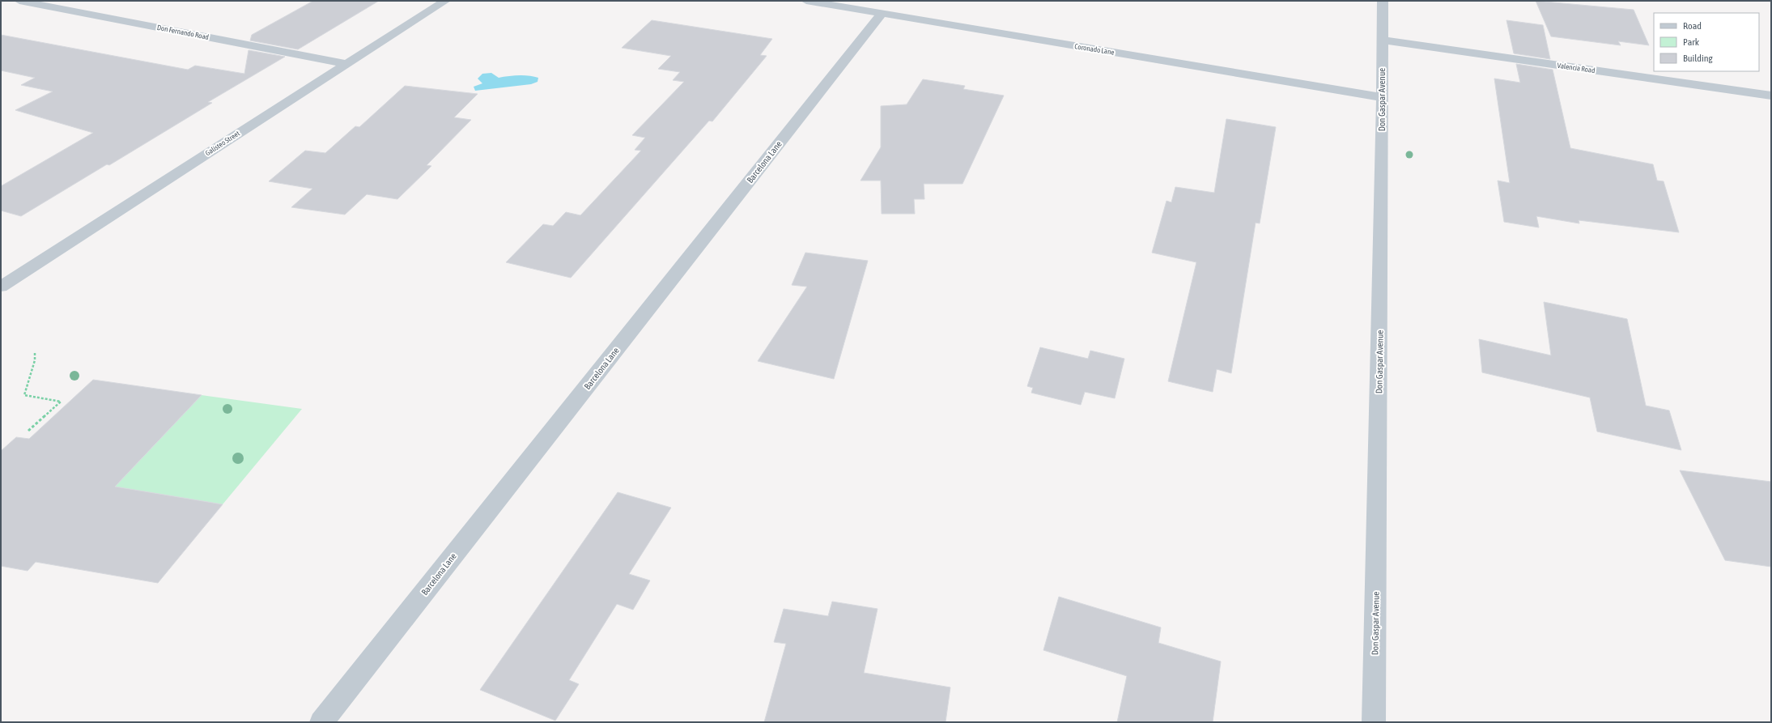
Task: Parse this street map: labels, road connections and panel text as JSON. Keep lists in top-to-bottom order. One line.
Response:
{"streets":{"street":["Don Fernando Road","Coronado Lane","Valencia Road","Don Gaspar Avenue","Galisteo Street","Barcelona Lane"]},"crossings":[["Don Fernando Road","Galisteo Street"],["Coronado Lane","Don Gaspar Avenue"],["Coronado Lane","Barcelona Lane"],["Valencia Road","Don Gaspar Avenue"]],"legend":["Road","Park","Building"]}
